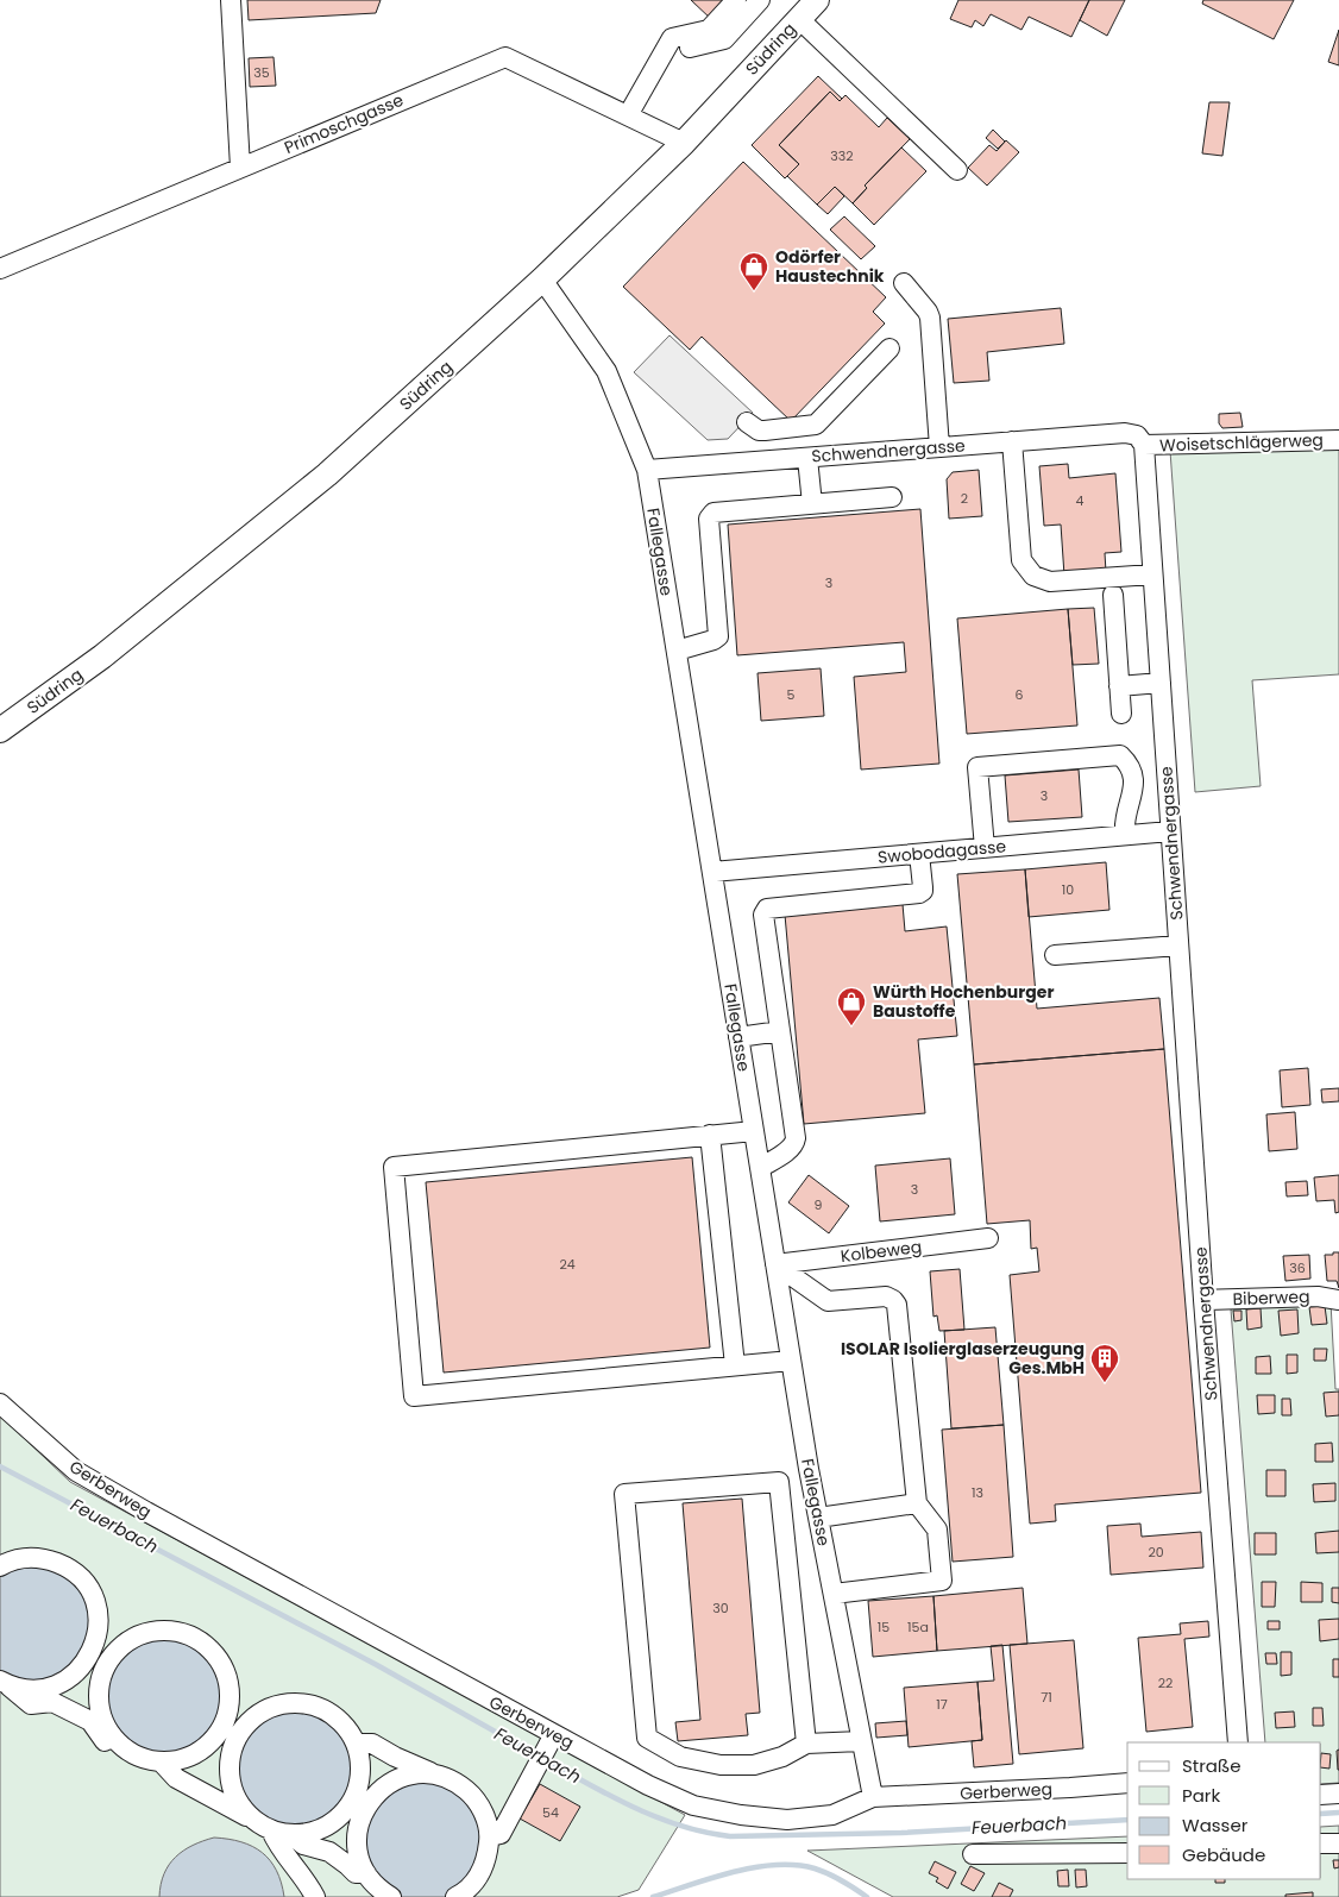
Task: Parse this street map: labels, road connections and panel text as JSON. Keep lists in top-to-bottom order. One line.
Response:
{"streets":{"main road":["Südring"],"street":["Primoschgasse","Woisetschlägerweg","Schwendnergasse","Fallegasse","Swobodagasse","Kolbeweg","Biberweg","Gerberweg"]},"crossings":[["Südring","Primoschgasse"],["Südring","Fallegasse"],["Woisetschlägerweg","Schwendnergasse"],["Schwendnergasse","Fallegasse"],["Schwendnergasse","Swobodagasse"],["Schwendnergasse","Biberweg"],["Fallegasse","Swobodagasse"],["Fallegasse","Kolbeweg"],["Fallegasse","Gerberweg"]],"water":["Feuerbach"],"places":{"shop":["Odörfer Haustechnik","Würth Hochenburger Baustoffe"],"building":["ISOLAR Isolierglaserzeugung Ges.MbH"]},"house_numbers":["35","332","2","4","3","5","6","3","10","3","9","24","36","13","20","30","15","15a","22","71","17","54"],"legend":["Straße","Park","Wasser","Gebäude"]}
